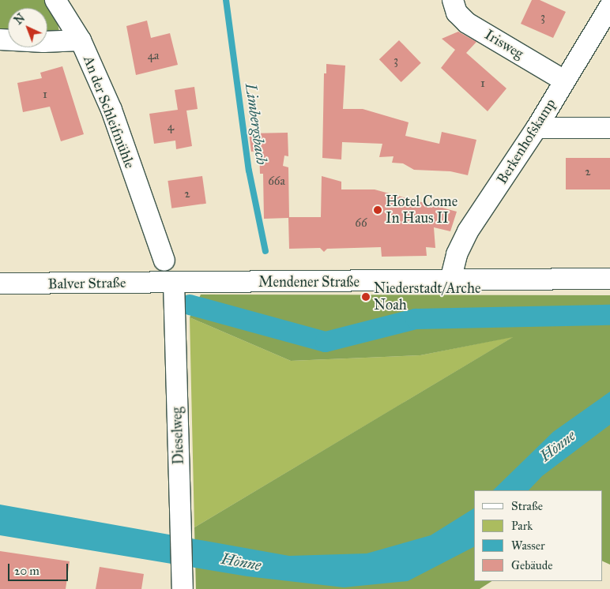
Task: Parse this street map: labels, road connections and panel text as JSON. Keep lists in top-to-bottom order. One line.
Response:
{"streets":{"street":["Irisweg","An der Schleifmühle","Berkenhofskamp","Mendener Straße","Balver Straße","Dieselweg"]},"crossings":[["Irisweg","Berkenhofskamp"],["Berkenhofskamp","Mendener Straße"],["Mendener Straße","Balver Straße"],["Mendener Straße","Dieselweg"],["Balver Straße","Dieselweg"]],"water":["Limbergsbach","Hönne"],"places":["Hotel Come In Haus II","Niederstadt/Arche Noah"],"house_numbers":["3","4a","3","1","1","4","2","66a","2","66"],"legend":["Straße","Park","Wasser","Gebäude"],"scale_bar":"20 m","north":"top left"}
